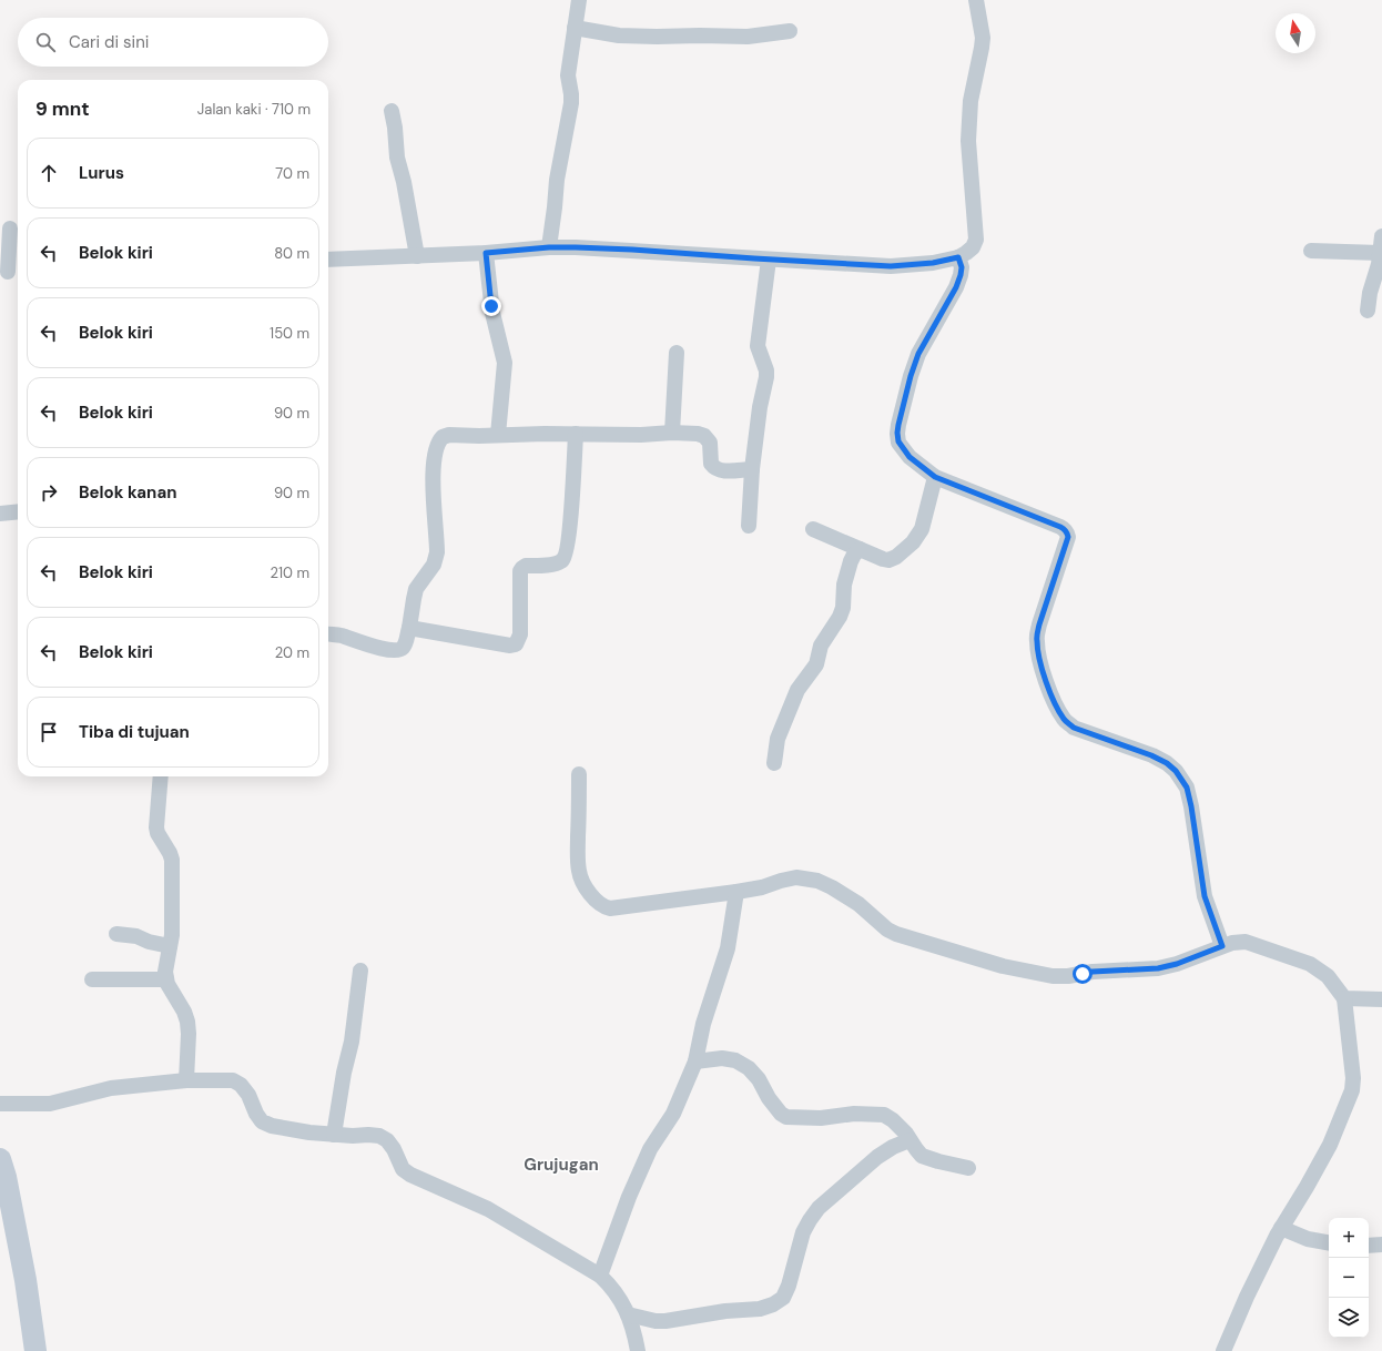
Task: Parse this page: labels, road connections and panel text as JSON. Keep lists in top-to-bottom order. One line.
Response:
{"districts":["Grujugan"],"north":"top","page":{"search":"Cari di sini","heading":["9 mnt","Jalan kaki · 710 m"],"list":[["Lurus","70 m"],["Belok kiri","80 m"],["Belok kiri","150 m"],["Belok kiri","90 m"],["Belok kanan","90 m"],["Belok kiri","210 m"],["Belok kiri","20 m"],"Tiba di tujuan"],"map_buttons":["+","−"]}}
